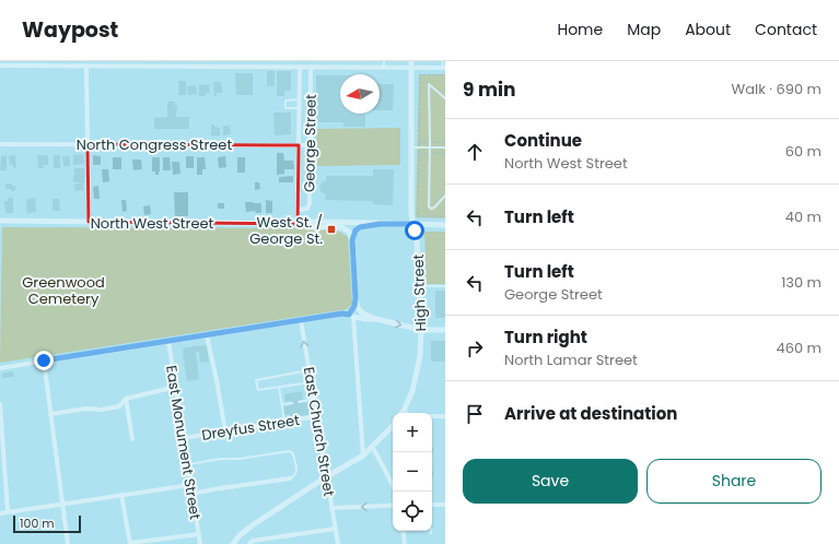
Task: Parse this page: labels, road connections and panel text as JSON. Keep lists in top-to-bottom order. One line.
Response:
{"streets":{"street":["George Street","North Congress Street","North West Street","High Street","Dreyfus Street","East Church Street","East Monument Street"]},"crossings":[["George Street","North Congress Street"],["George Street","North West Street"],["North West Street","High Street"],["Dreyfus Street","East Church Street"],["Dreyfus Street","East Monument Street"]],"parks":["Greenwood Cemetery"],"places":{"transit":["West St. / George St."]},"scale_bar":"100 m","north":"left","page":{"header":"Waypost","nav":["Home","Map","About","Contact"],"heading":["9 min","Walk · 690 m"],"list":[["Continue","North West Street","60 m"],["Turn left","40 m"],["Turn left","George Street","130 m"],["Turn right","North Lamar Street","460 m"],"Arrive at destination"],"map_buttons":["+","−"],"buttons":["Save","Share"],"scale":"100 m"}}
